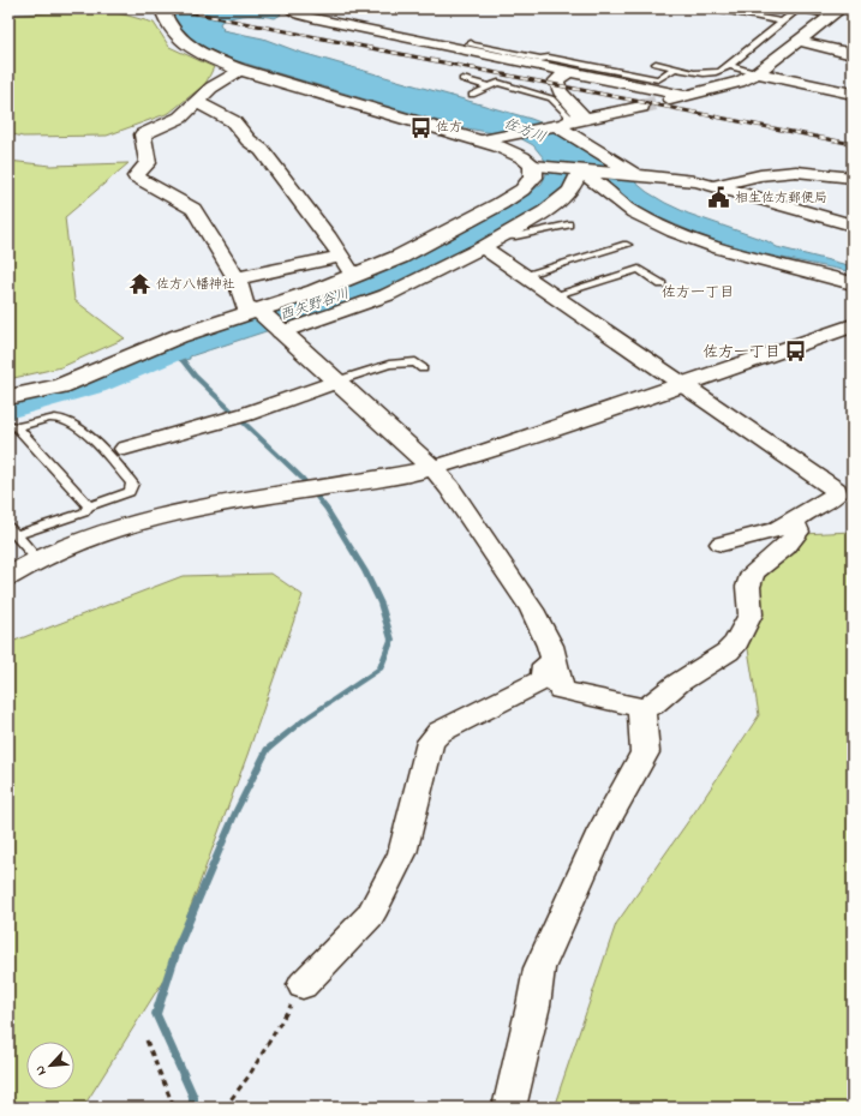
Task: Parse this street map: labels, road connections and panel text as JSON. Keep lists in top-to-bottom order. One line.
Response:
{"districts":["佐方一丁目"],"water":["佐方川","西矢野谷川"],"places":{"bus stop":["佐方","佐方一丁目"],"public building":["相生佐方郵便局"],"temple":["佐方八幡神社"]},"north":"bottom left"}
